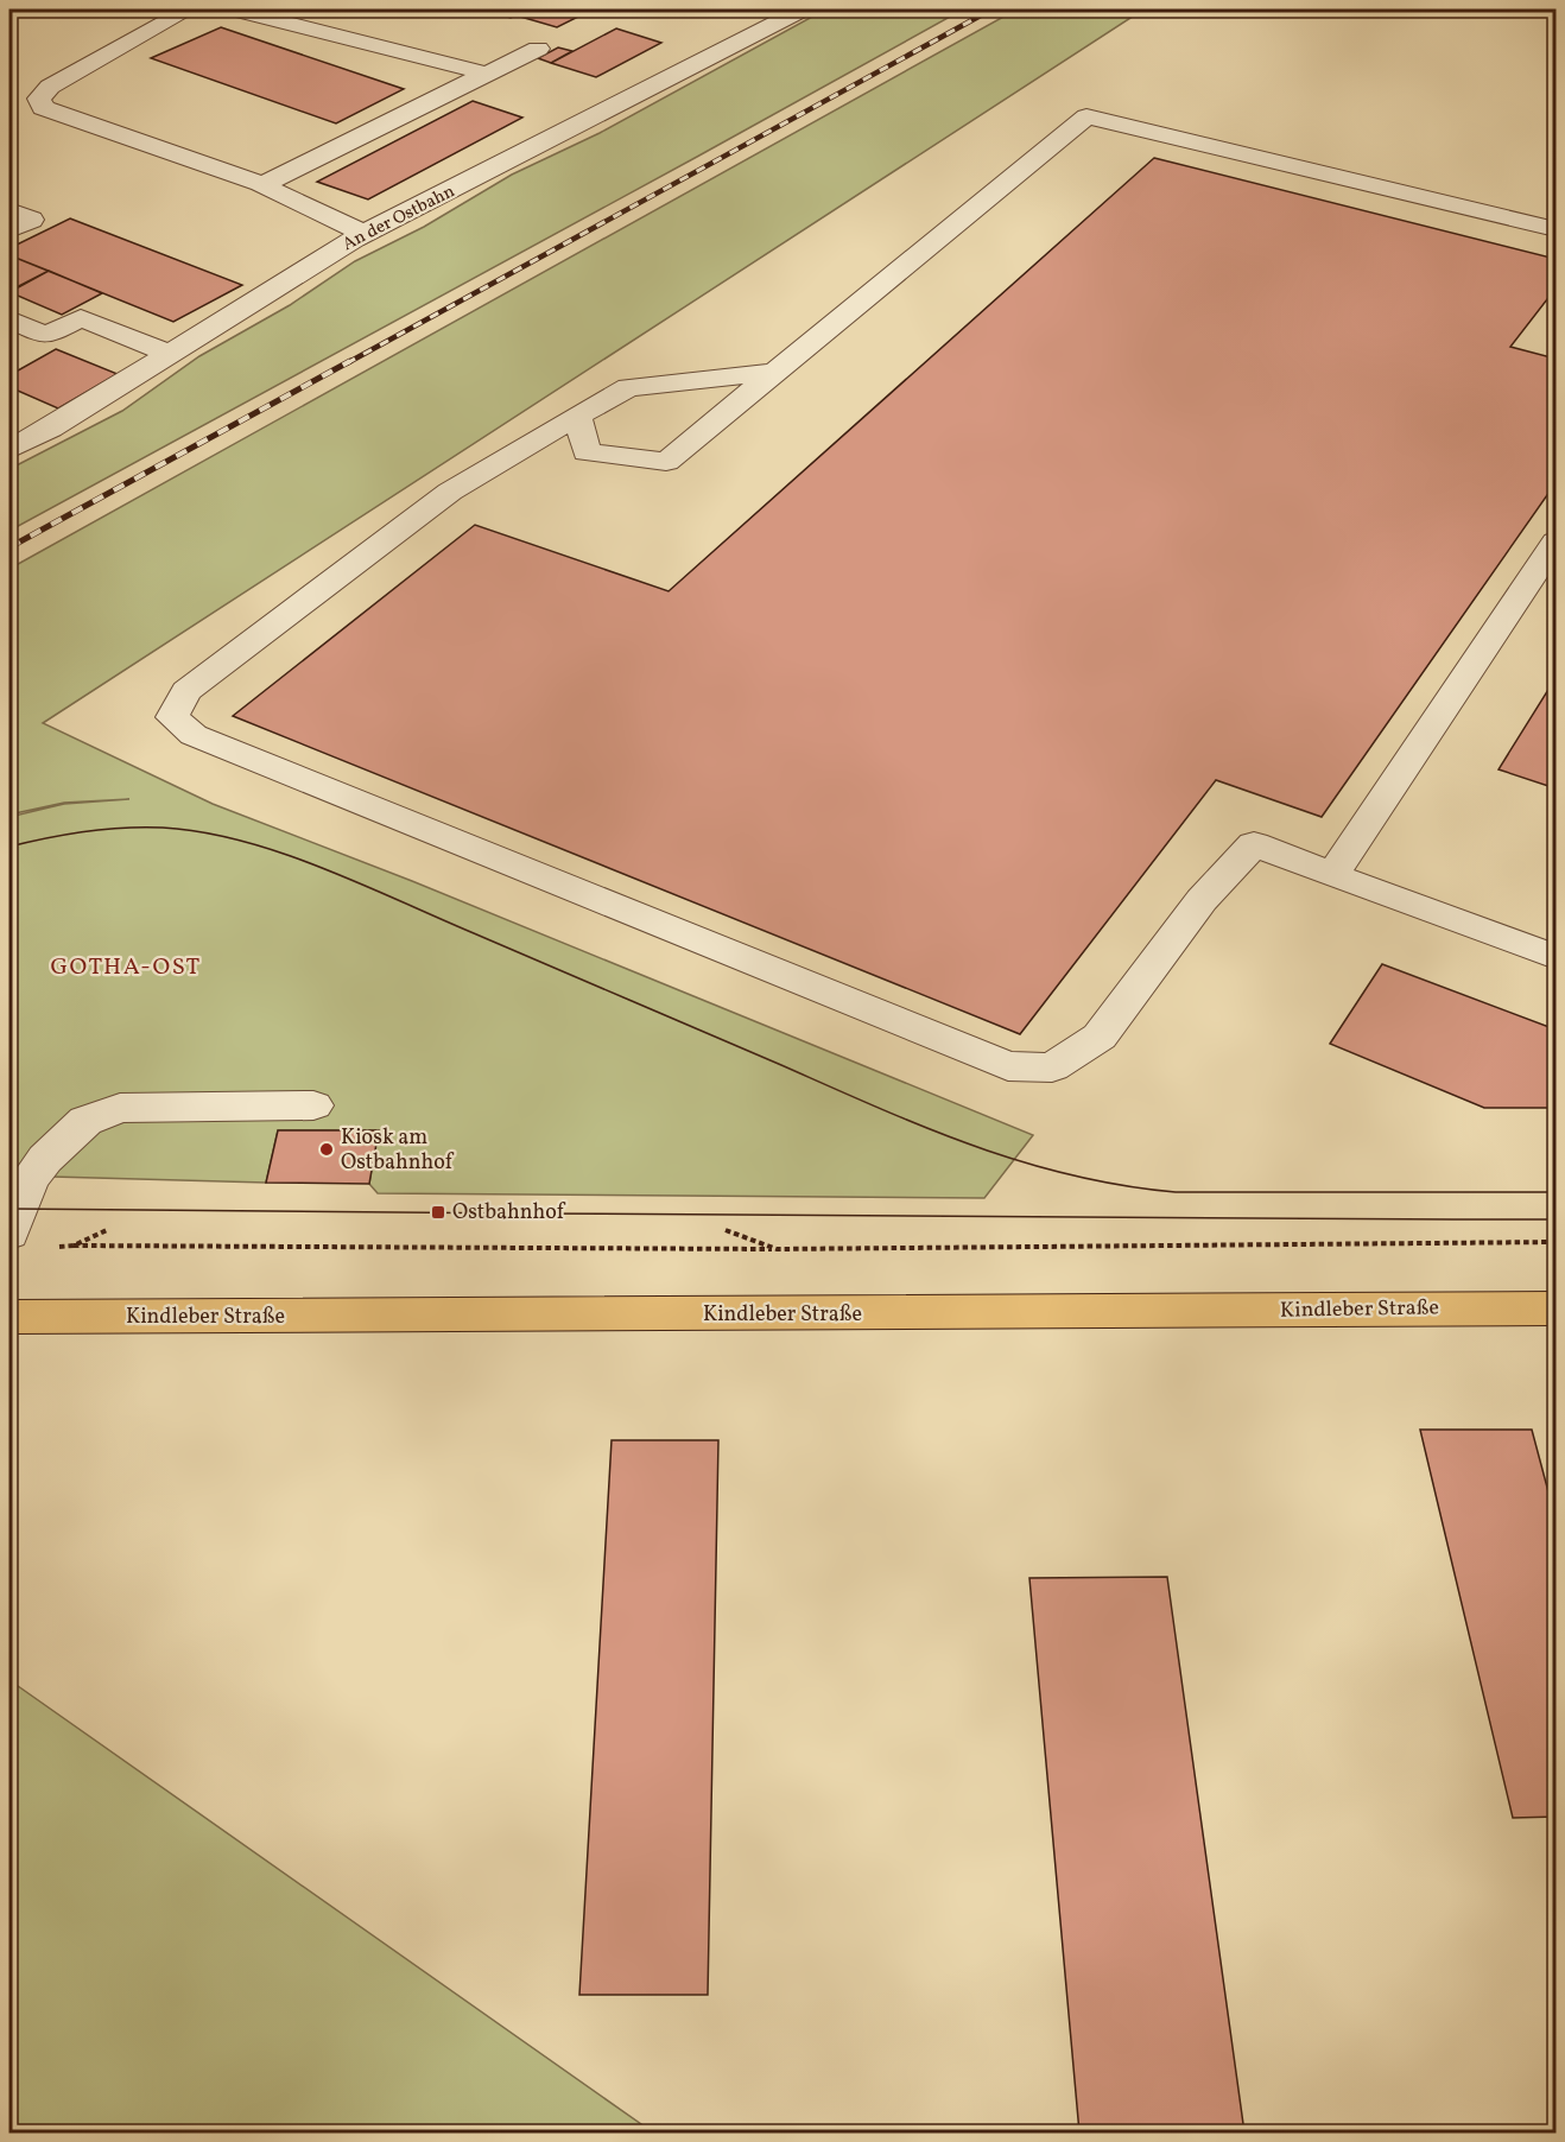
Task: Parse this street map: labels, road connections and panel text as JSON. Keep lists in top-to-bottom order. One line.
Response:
{"streets":{"main road":["Kindleber Straße"],"lane":["An der Ostbahn"]},"districts":["GOTHA-OST"],"places":{"other":["Kiosk am Ostbahnhof"],"transit":["Ostbahnhof"]}}
